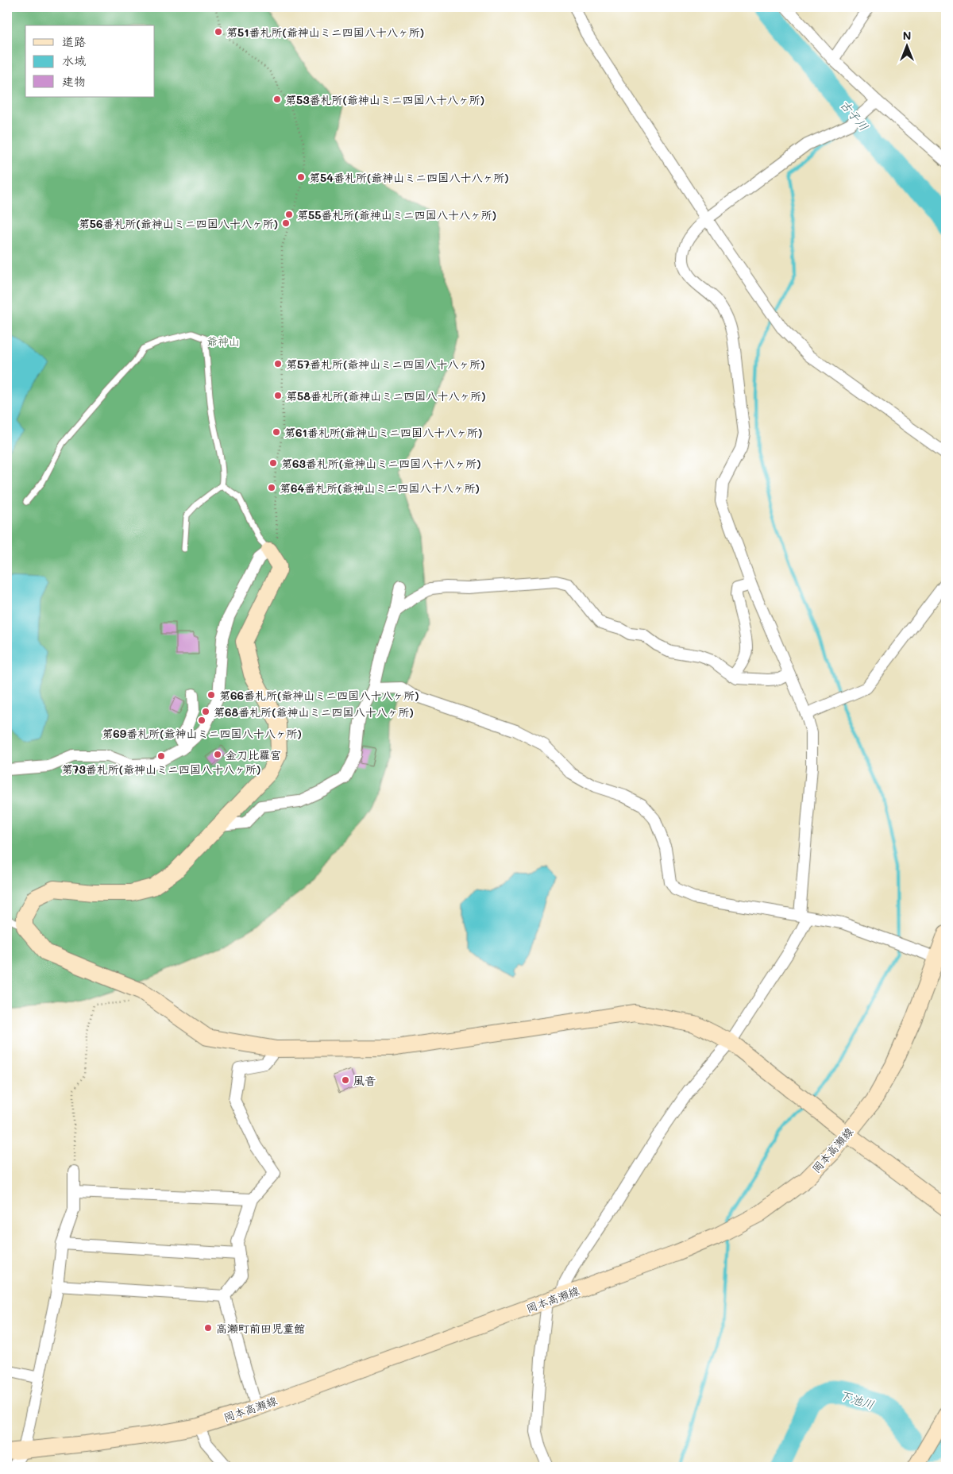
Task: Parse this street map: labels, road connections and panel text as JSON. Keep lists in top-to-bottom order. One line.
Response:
{"streets":{"street":["岡本高瀬線"]},"water":["古子川","下池川"],"parks":["爺神山"],"places":["第51番札所(爺神山ミニ四国八十八ヶ所)","第53番札所(爺神山ミニ四国八十八ヶ所)","第54番札所(爺神山ミニ四国八十八ヶ所)","第55番札所(爺神山ミニ四国八十八ヶ所)","第56番札所(爺神山ミニ四国八十八ヶ所)","第57番札所(爺神山ミニ四国八十八ヶ所)","第58番札所(爺神山ミニ四国八十八ヶ所)","第61番札所(爺神山ミニ四国八十八ヶ所)","第63番札所(爺神山ミニ四国八十八ヶ所)","第64番札所(爺神山ミニ四国八十八ヶ所)","第66番札所(爺神山ミニ四国八十八ヶ所)","第68番札所(爺神山ミニ四国八十八ヶ所)","第69番札所(爺神山ミニ四国八十八ヶ所)","金刀比羅宮","第73番札所(爺神山ミニ四国八十八ヶ所)","風音","高瀬町前田児童館"],"legend":["道路","水域","建物"],"north":"top"}
